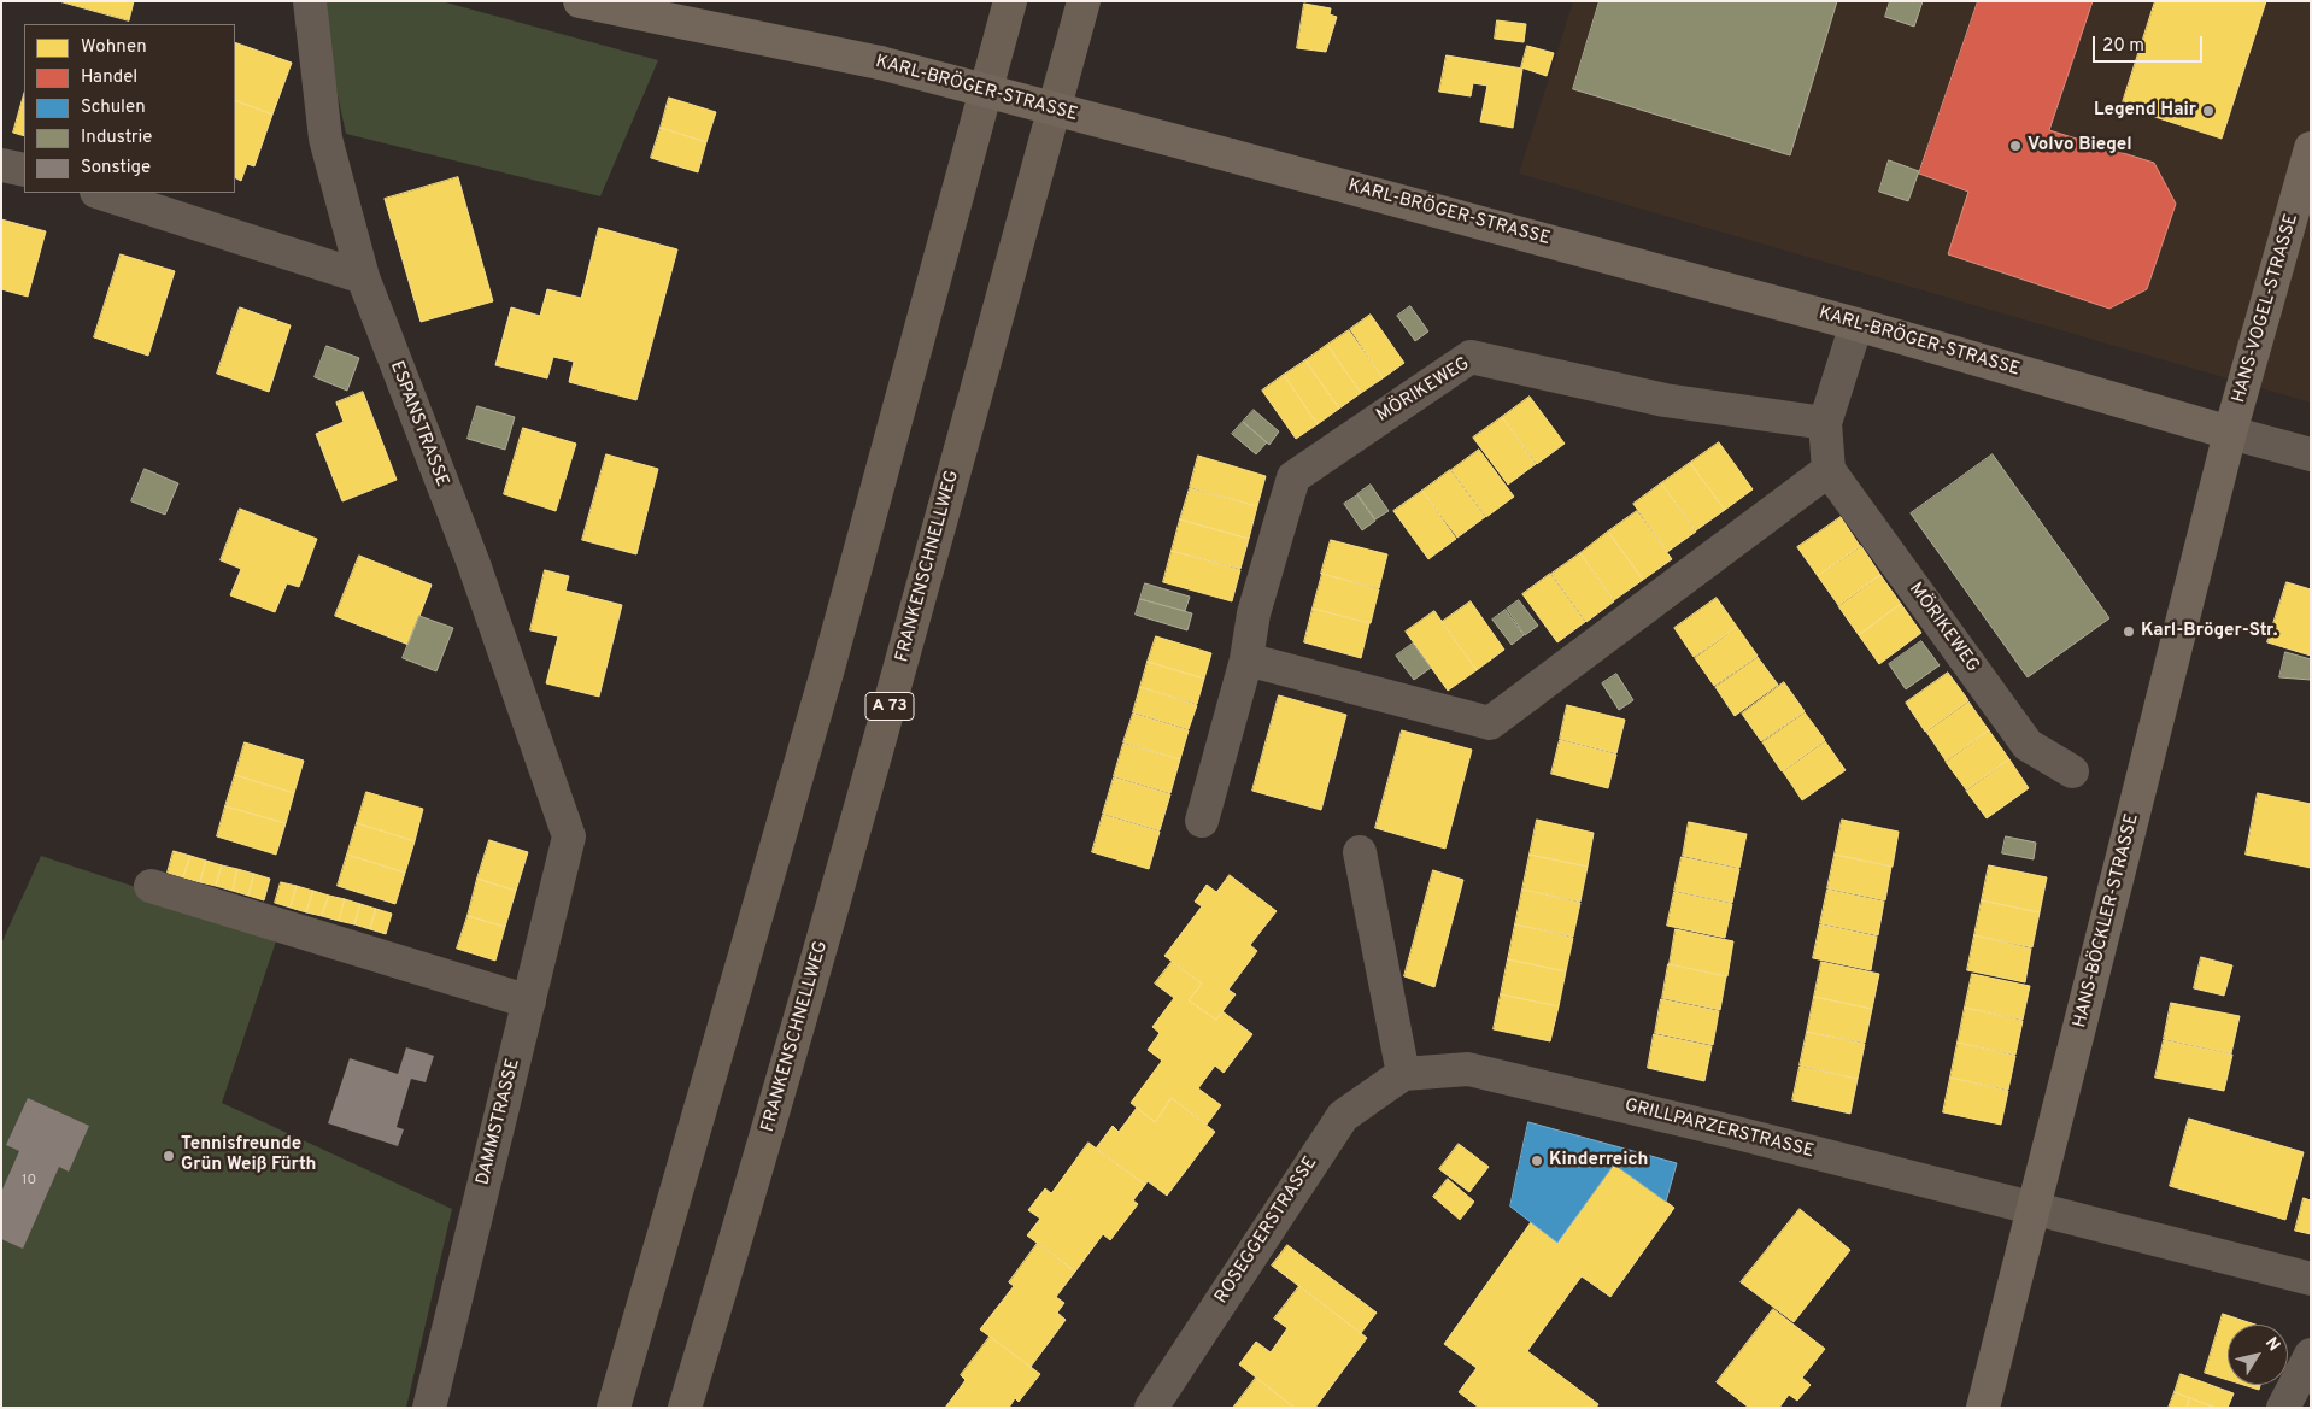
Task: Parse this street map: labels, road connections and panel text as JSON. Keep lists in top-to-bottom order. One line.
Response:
{"streets":{"highway":["FRANKENSCHNELLWEG","A 73"],"street":["KARL-BRÖGER-STRASSE","HANS-VOGEL-STRASSE","MÖRIKEWEG","ESPANSTRASSE","HANS-BÖCKLER-STRASSE","DAMMSTRASSE","GRILLPARZERSTRASSE","ROSEGGERSTRASSE"]},"crossings":[["KARL-BRÖGER-STRASSE","HANS-VOGEL-STRASSE"],["KARL-BRÖGER-STRASSE","MÖRIKEWEG"],["KARL-BRÖGER-STRASSE","HANS-BÖCKLER-STRASSE"],["HANS-VOGEL-STRASSE","HANS-BÖCKLER-STRASSE"],["ESPANSTRASSE","DAMMSTRASSE"],["HANS-BÖCKLER-STRASSE","GRILLPARZERSTRASSE"],["GRILLPARZERSTRASSE","ROSEGGERSTRASSE"]],"places":["Legend Hair","Volvo Biegel","Karl-Bröger-Str.","Tennisfreunde Grün Weiß Fürth","Kinderreich"],"house_numbers":["10"],"legend":["Wohnen","Handel","Schulen","Industrie","Sonstige"],"scale_bar":"20 m","north":"top right"}
